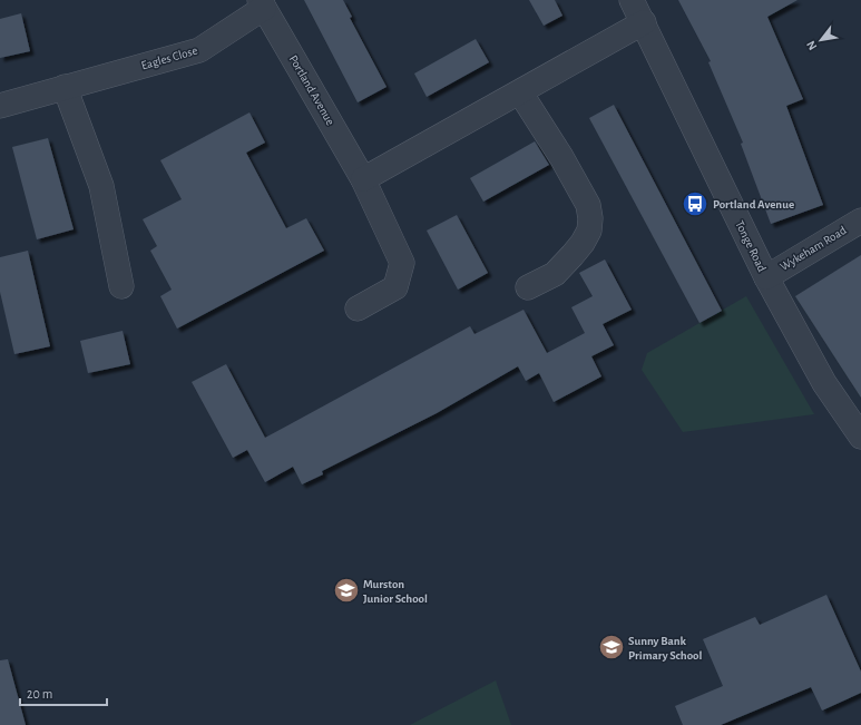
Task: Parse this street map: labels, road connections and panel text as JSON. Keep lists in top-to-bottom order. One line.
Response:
{"streets":{"street":["Eagles Close","Portland Avenue","Tonge Road","Wykeham Road"]},"crossings":[["Eagles Close","Portland Avenue"],["Tonge Road","Wykeham Road"]],"places":{"bus stop":["Portland Avenue"],"school or university":["Murston Junior School","Sunny Bank Primary School"]},"scale_bar":"20 m","north":"bottom left"}
